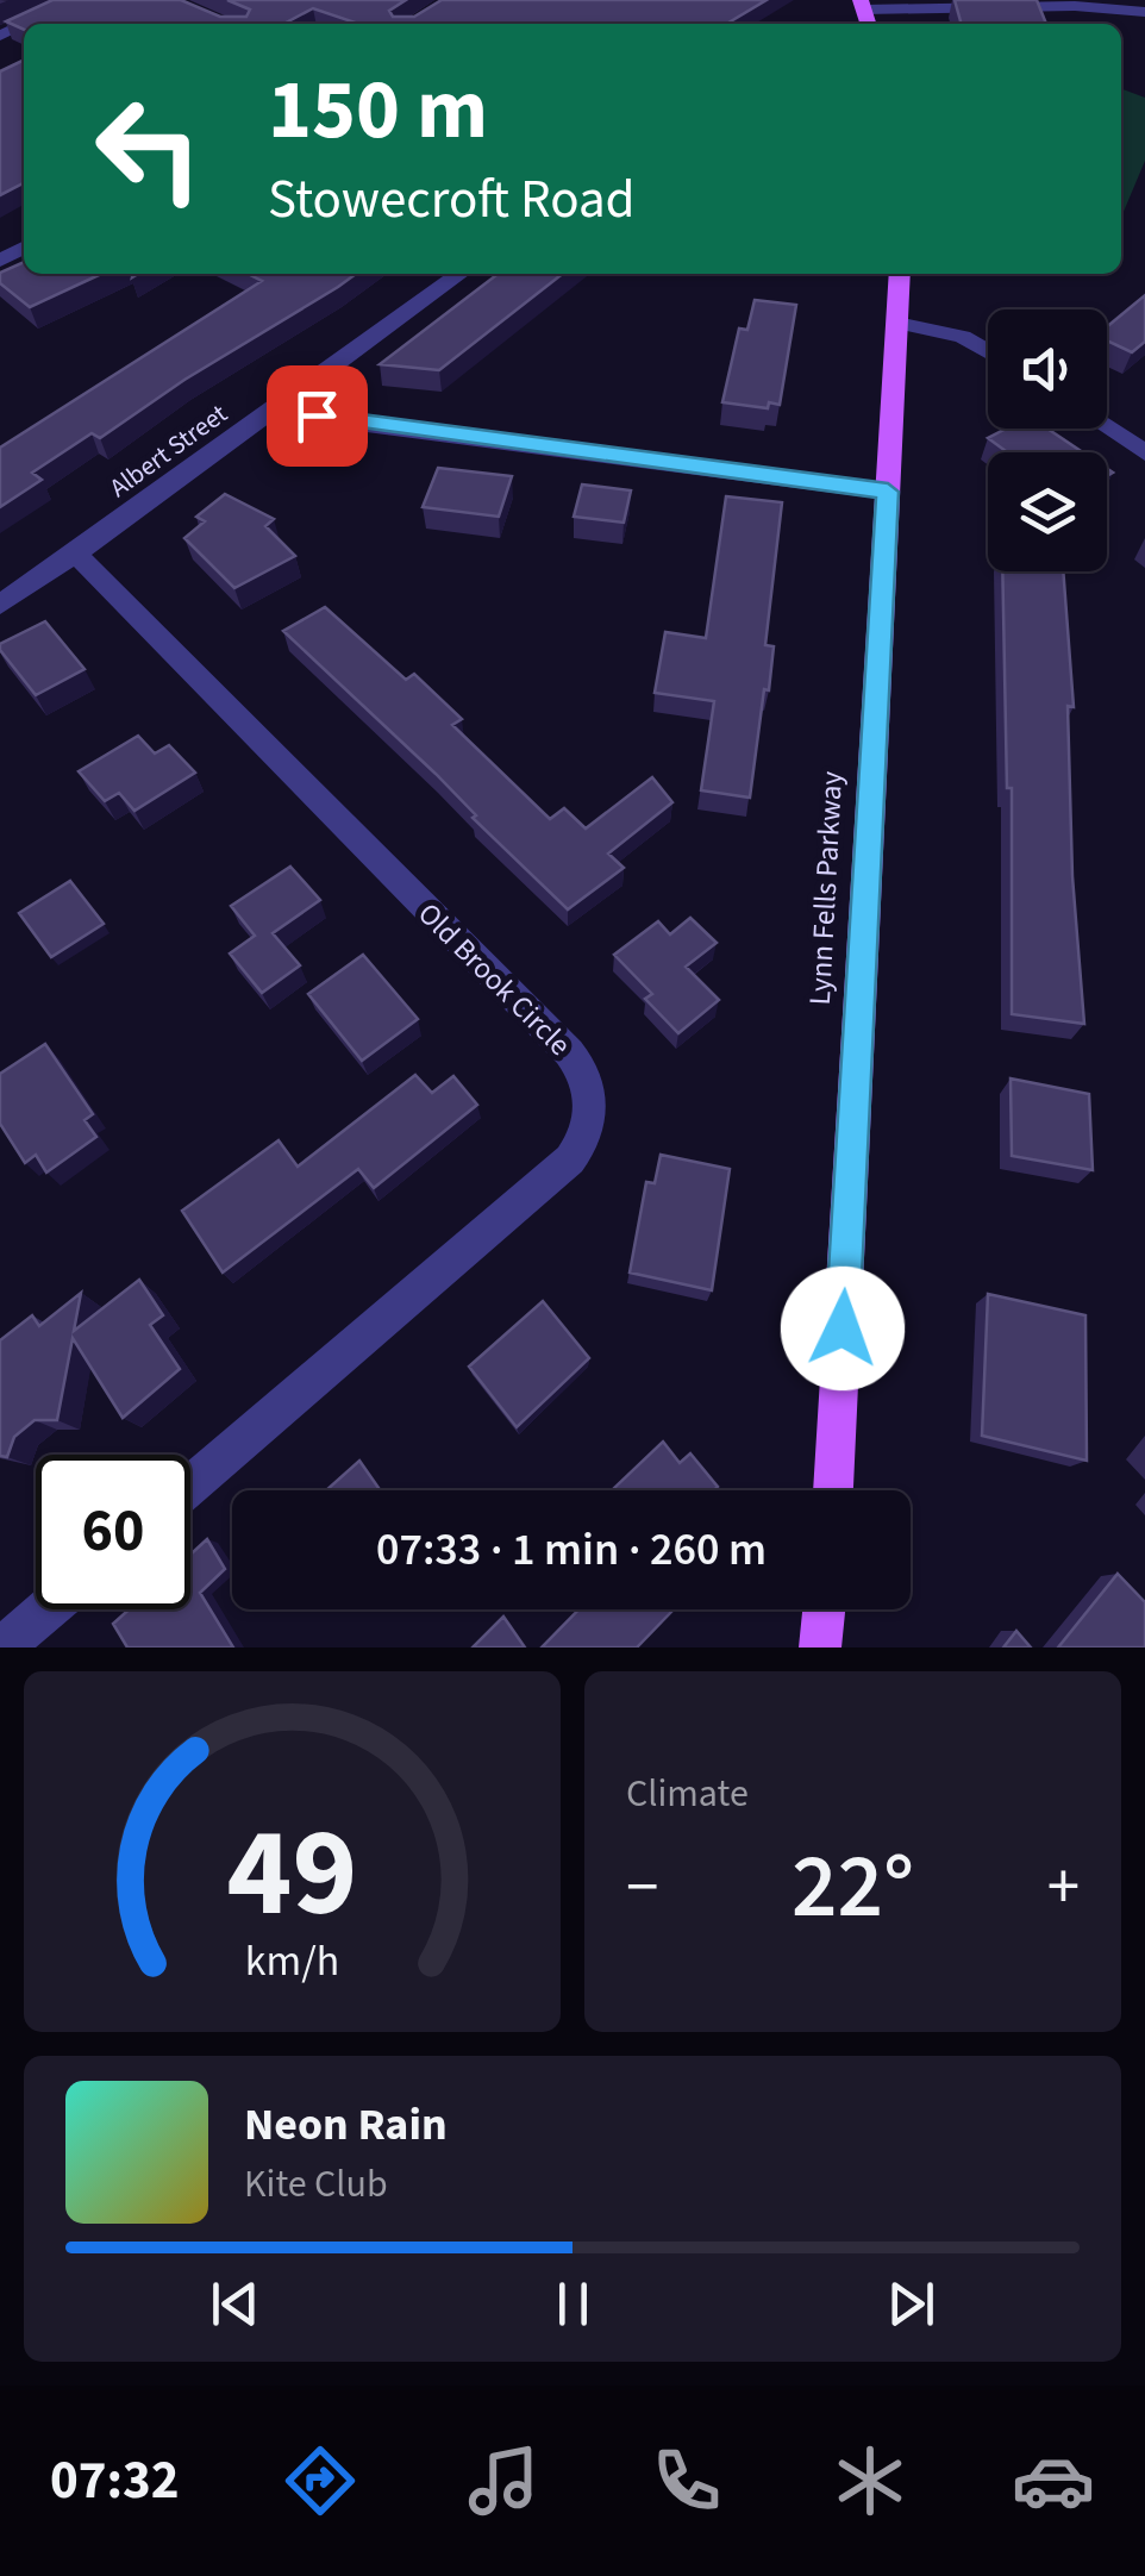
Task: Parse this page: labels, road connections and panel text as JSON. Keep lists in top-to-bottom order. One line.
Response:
{"streets":{"main road":["Lynn Fells Parkway"],"street":["Albert Street","Old Brook Circle"]},"crossings":[["Albert Street","Old Brook Circle"]],"page":{"turn":["150 m","Stowecroft Road"],"limit":"60","trip":"07:33 · 1 min · 260 m","tile":"Climate","heat":["−","22°","+"],"song":["Neon Rain","Kite Club"],"tabs":"07:32","gauge":["49","km/h"]}}
